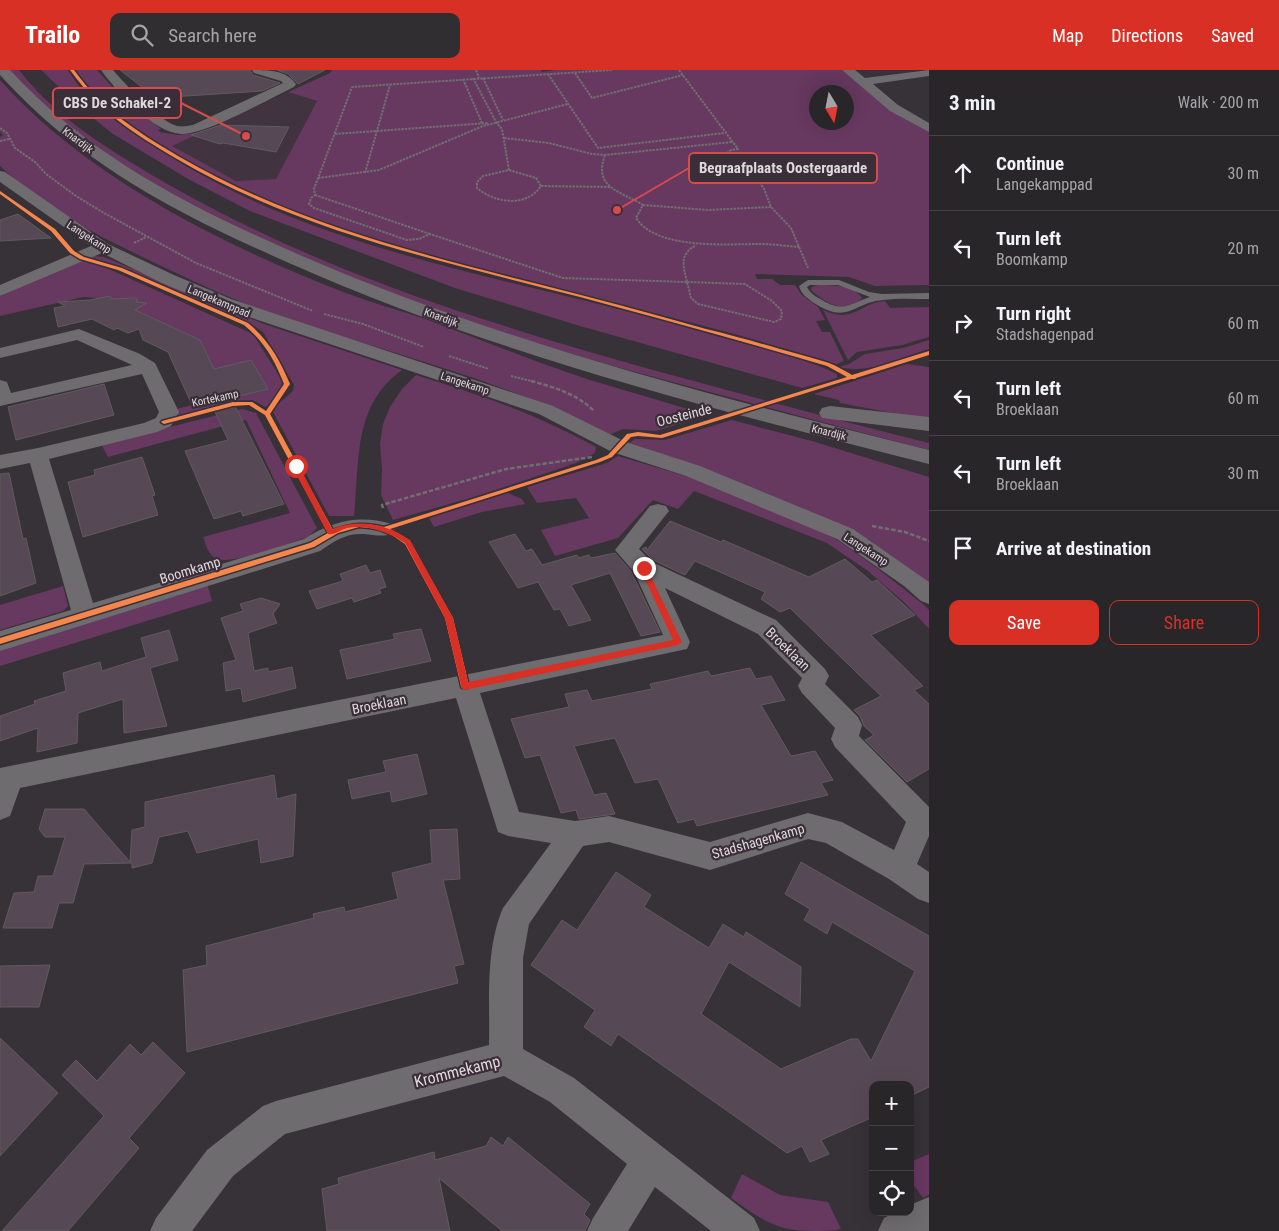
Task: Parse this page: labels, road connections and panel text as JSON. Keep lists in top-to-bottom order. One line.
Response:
{"streets":{"main road":["Knardijk"],"street":["Langekamp","Boomkamp","Broeklaan","Stadshagenkamp","Krommekamp"],"cycle path":["Langekamppad","Kortekamp","Oosteinde"]},"crossings":[["Broeklaan","Stadshagenkamp"]],"places":["CBS De Schakel-2","Begraafplaats Oostergaarde"],"north":"bottom","page":{"header":"Trailo","search":"Search here","nav":["Map","Directions","Saved"],"heading":["3 min","Walk · 200 m"],"list":[["Continue","Langekamppad","30 m"],["Turn left","Boomkamp","20 m"],["Turn right","Stadshagenpad","60 m"],["Turn left","Broeklaan","60 m"],["Turn left","Broeklaan","30 m"],"Arrive at destination"],"buttons":["Save","Share"],"map_buttons":["+","−"]}}
